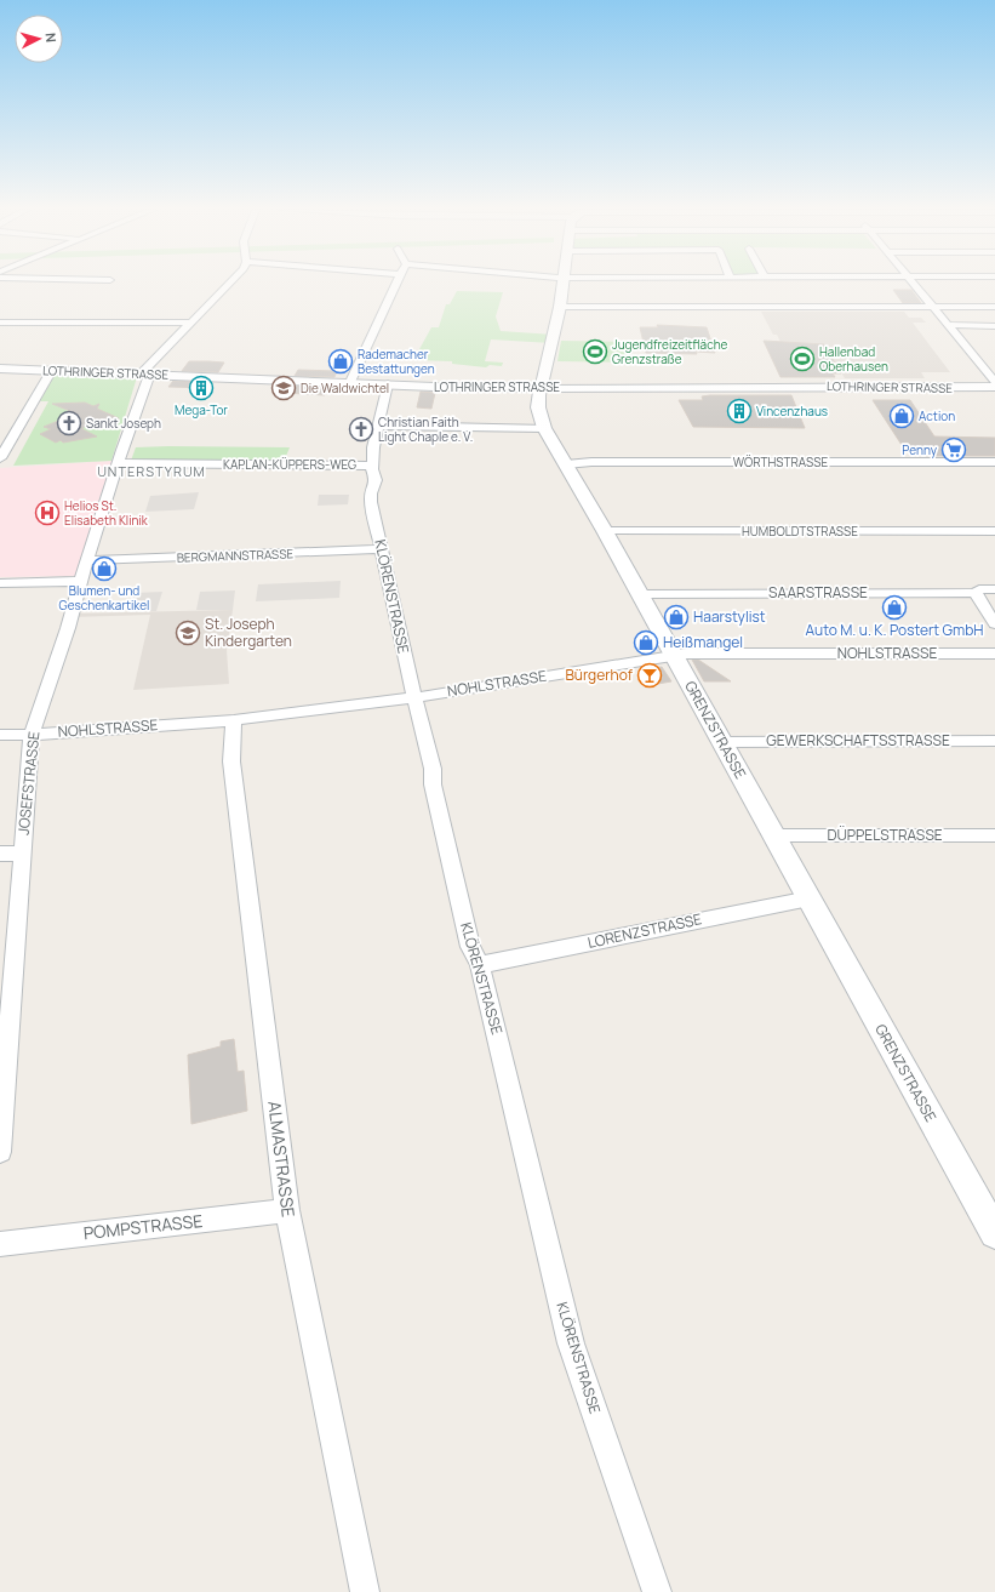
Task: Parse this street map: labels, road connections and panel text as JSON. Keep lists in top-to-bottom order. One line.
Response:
{"streets":{"street":["LOTHRINGER STRASSE","WÖRTHSTRASSE","KAPLAN-KÜPPERS-WEG","HUMBOLDTSTRASSE","BERGMANNSTRASSE","SAARSTRASSE","KLÖRENSTRASSE","NOHLSTRASSE","GRENZSTRASSE","GEWERKSCHAFTSSTRASSE","JOSEFSTRASSE","DÜPPELSTRASSE","LORENZSTRASSE","ALMASTRASSE","POMPSTRASSE"]},"crossings":[["LOTHRINGER STRASSE","KLÖRENSTRASSE"],["LOTHRINGER STRASSE","GRENZSTRASSE"],["LOTHRINGER STRASSE","JOSEFSTRASSE"],["WÖRTHSTRASSE","GRENZSTRASSE"],["KAPLAN-KÜPPERS-WEG","KLÖRENSTRASSE"],["KAPLAN-KÜPPERS-WEG","JOSEFSTRASSE"],["HUMBOLDTSTRASSE","GRENZSTRASSE"],["BERGMANNSTRASSE","KLÖRENSTRASSE"],["BERGMANNSTRASSE","JOSEFSTRASSE"],["SAARSTRASSE","GRENZSTRASSE"],["KLÖRENSTRASSE","NOHLSTRASSE"],["KLÖRENSTRASSE","LORENZSTRASSE"],["NOHLSTRASSE","GRENZSTRASSE"],["NOHLSTRASSE","JOSEFSTRASSE"],["NOHLSTRASSE","ALMASTRASSE"],["GRENZSTRASSE","GEWERKSCHAFTSSTRASSE"],["GRENZSTRASSE","DÜPPELSTRASSE"],["GRENZSTRASSE","LORENZSTRASSE"],["ALMASTRASSE","POMPSTRASSE"]],"districts":["UNTERSTYRUM"],"places":{"sports":["Jugendfreizeitfläche Grenzstraße","Hallenbad Oberhausen"],"shop":["Rademacher Bestattungen","Action","Blumen- und Geschenkartikel","Auto M. u. K. Postert GmbH","Haarstylist","Heißmangel"],"building":["Mega-Tor","Vincenzhaus"],"school or university":["Die Waldwichtel","St. Joseph Kindergarten"],"church":["Sankt Joseph","Christian Faith Light Chaple e. V."],"supermarket":["Penny"],"hospital":["Helios St. Elisabeth Klinik"],"bar":["Bürgerhof"]},"north":"right"}
